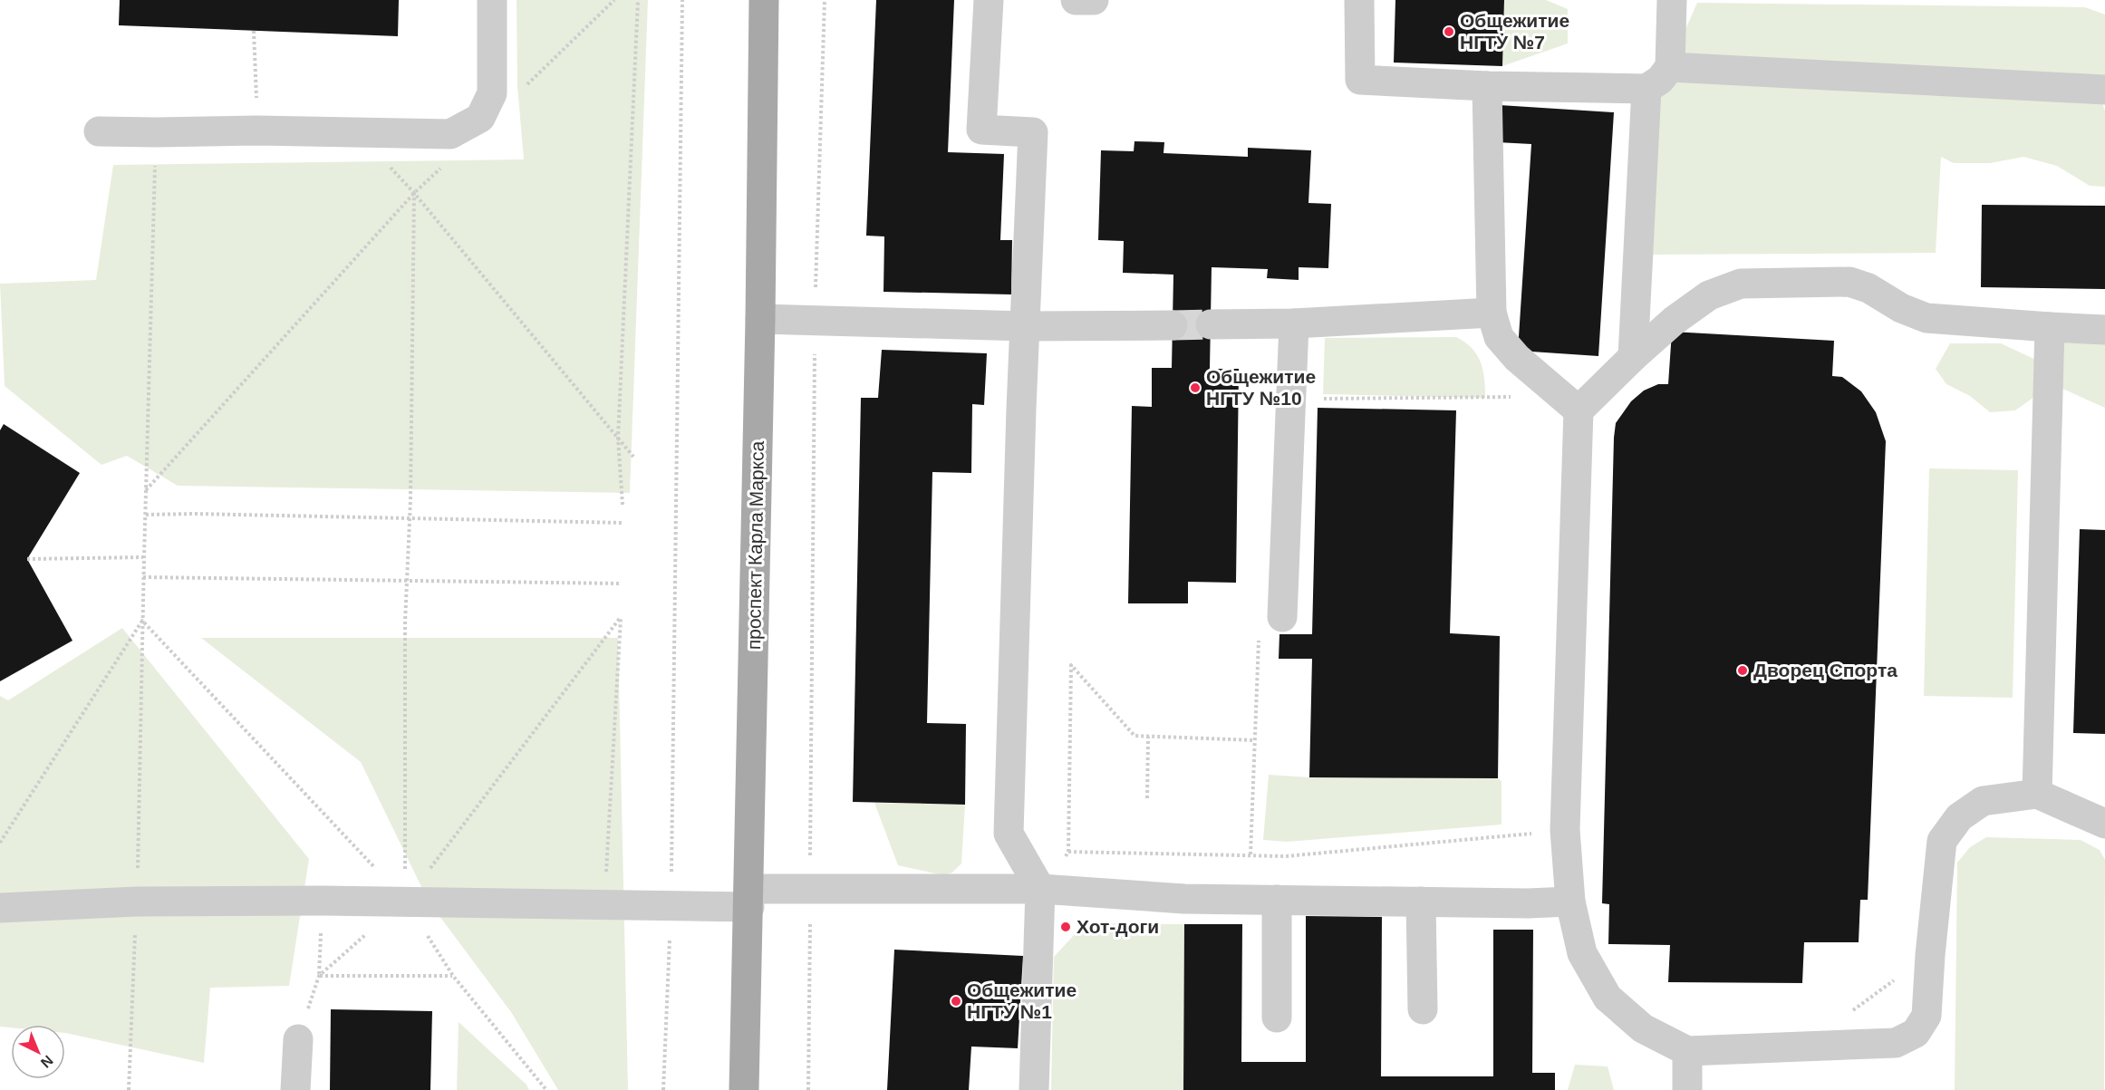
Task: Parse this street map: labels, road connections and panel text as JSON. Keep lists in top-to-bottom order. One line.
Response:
{"streets":{"main road":["проспект Карла Маркса"]},"places":["Общежитие НГТУ №7","Общежитие НГТУ №10","Дворец Спорта","Хот-доги","Общежитие НГТУ №1"],"north":"bottom right"}
